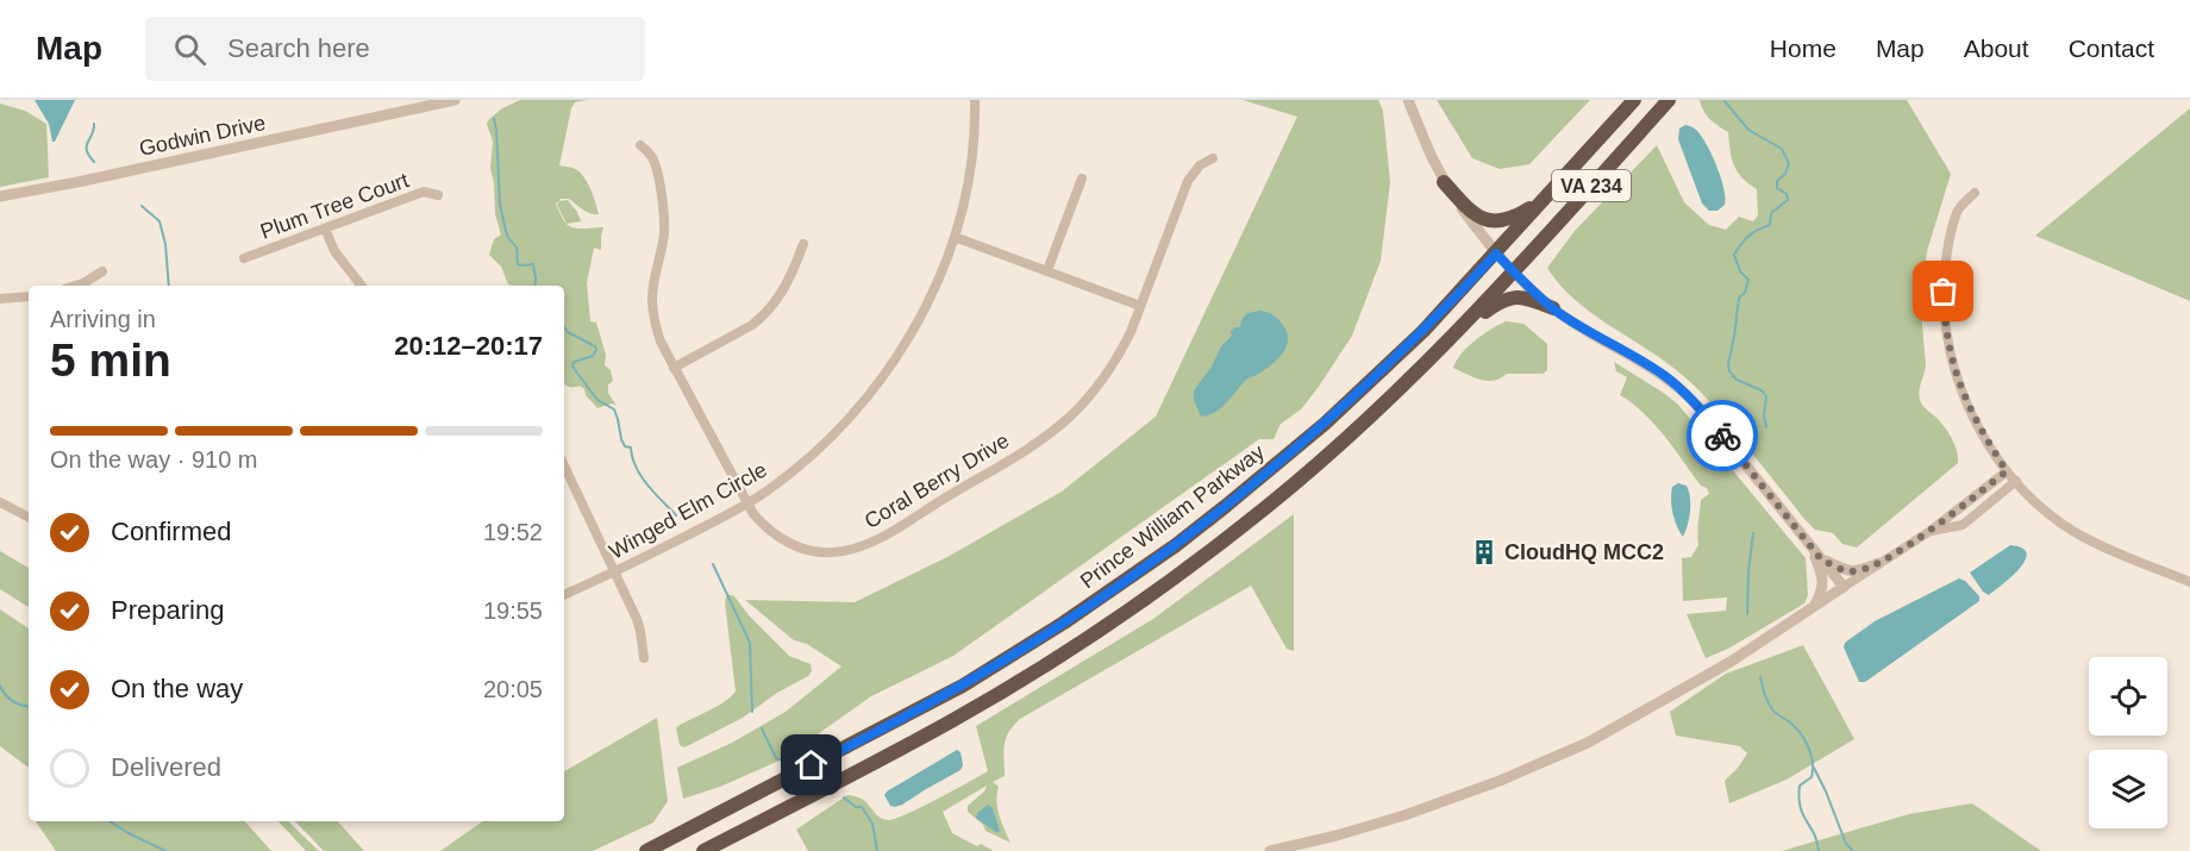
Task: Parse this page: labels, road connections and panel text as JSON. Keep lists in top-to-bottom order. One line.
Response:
{"streets":{"highway":["VA 234","Prince William Parkway"],"street":["Godwin Drive","Plum Tree Court","Coral Berry Drive","Winged Elm Circle"]},"crossings":[["Coral Berry Drive","Winged Elm Circle"]],"places":{"building":["CloudHQ MCC2"]},"page":{"header":"Map","search":"Search here","nav":["Home","Map","About","Contact"],"heading":["5 min","Arriving in","20:12–20:17"],"bar":"On the way · 910 m","list":[["Confirmed","19:52"],["Preparing","19:55"],["On the way","20:05"],"Delivered"]}}
